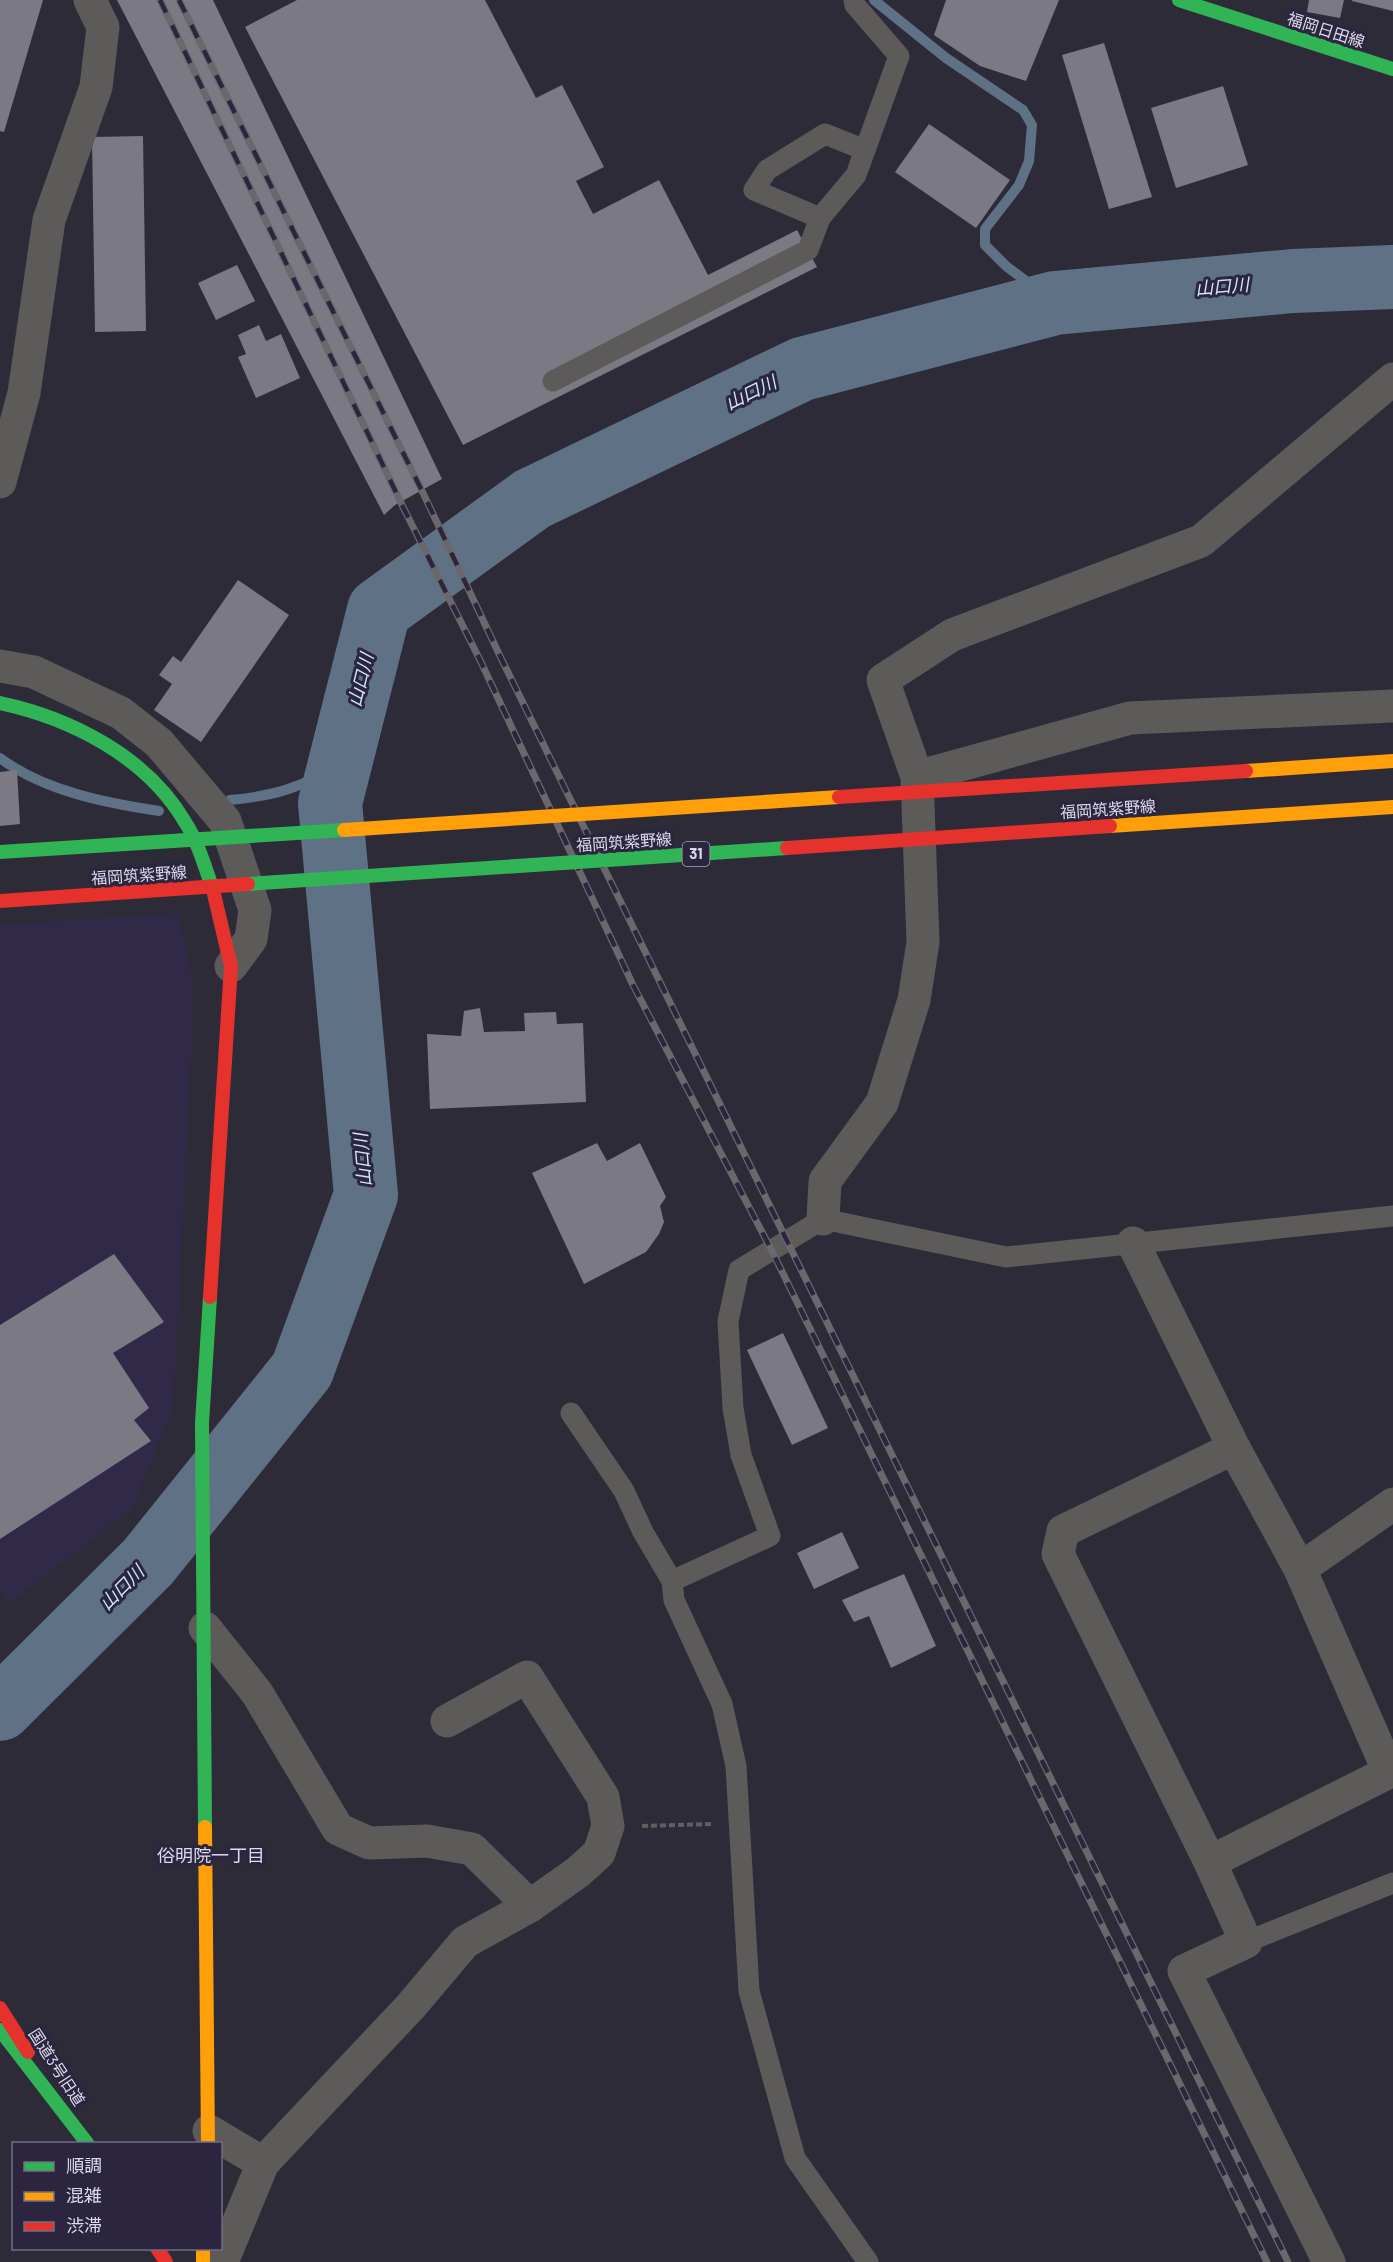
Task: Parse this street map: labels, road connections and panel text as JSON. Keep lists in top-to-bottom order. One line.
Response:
{"streets":{"main road":["福岡日田線","福岡筑紫野線","31","国道3号旧道"]},"districts":["俗明院一丁目"],"water":["山口川"],"legend":["順調","混雑","渋滞"]}
